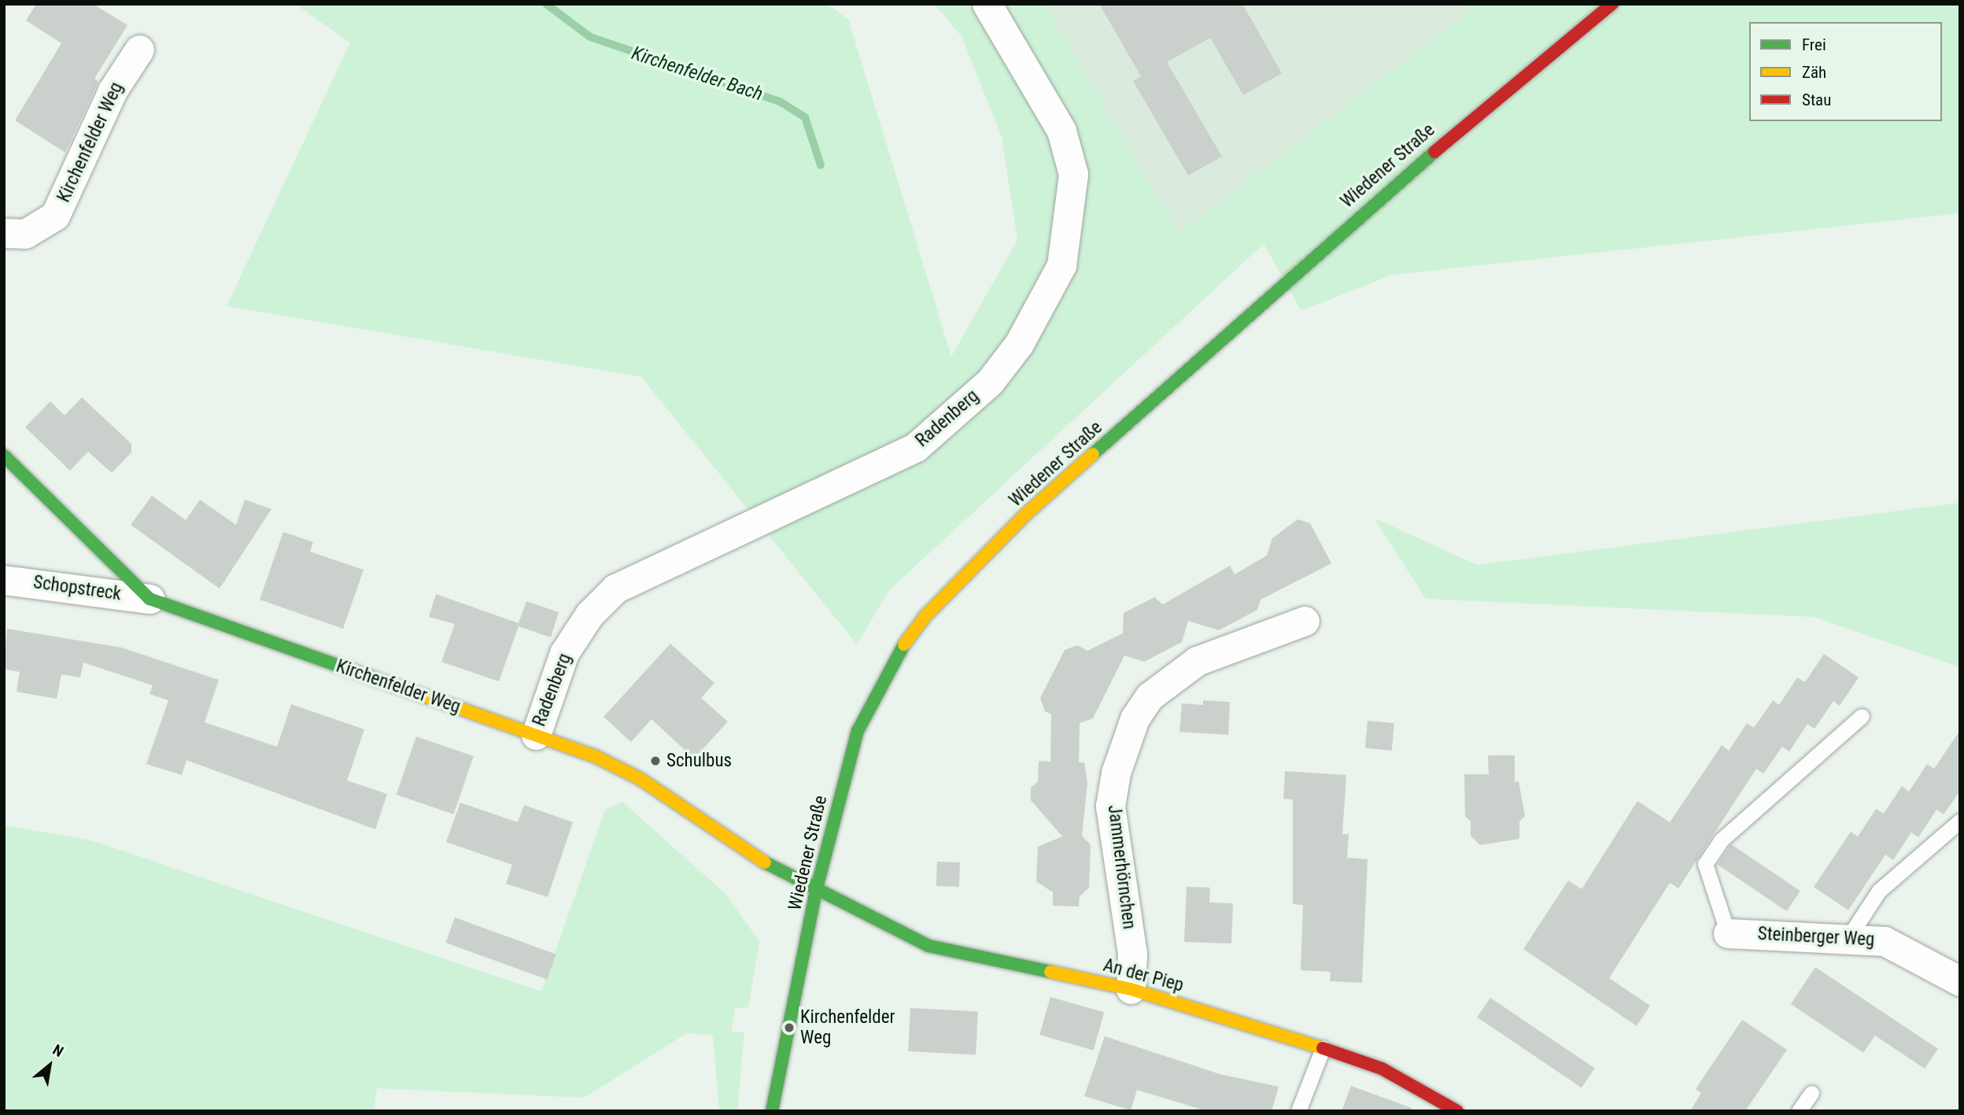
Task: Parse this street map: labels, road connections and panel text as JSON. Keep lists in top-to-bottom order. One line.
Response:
{"streets":{"street":["Kirchenfelder Weg","Wiedener Straße","Radenberg","Schopstreck","Jammerhörnchen","Steinberger Weg","An der Piep"]},"crossings":[["Kirchenfelder Weg","Wiedener Straße"],["Kirchenfelder Weg","Radenberg"],["Kirchenfelder Weg","Schopstreck"],["Kirchenfelder Weg","An der Piep"],["Wiedener Straße","An der Piep"],["Jammerhörnchen","An der Piep"]],"water":["Kirchenfelder Bach"],"places":["Schulbus","Kirchenfelder Weg"],"legend":["Frei","Zäh","Stau"],"north":"top right"}
